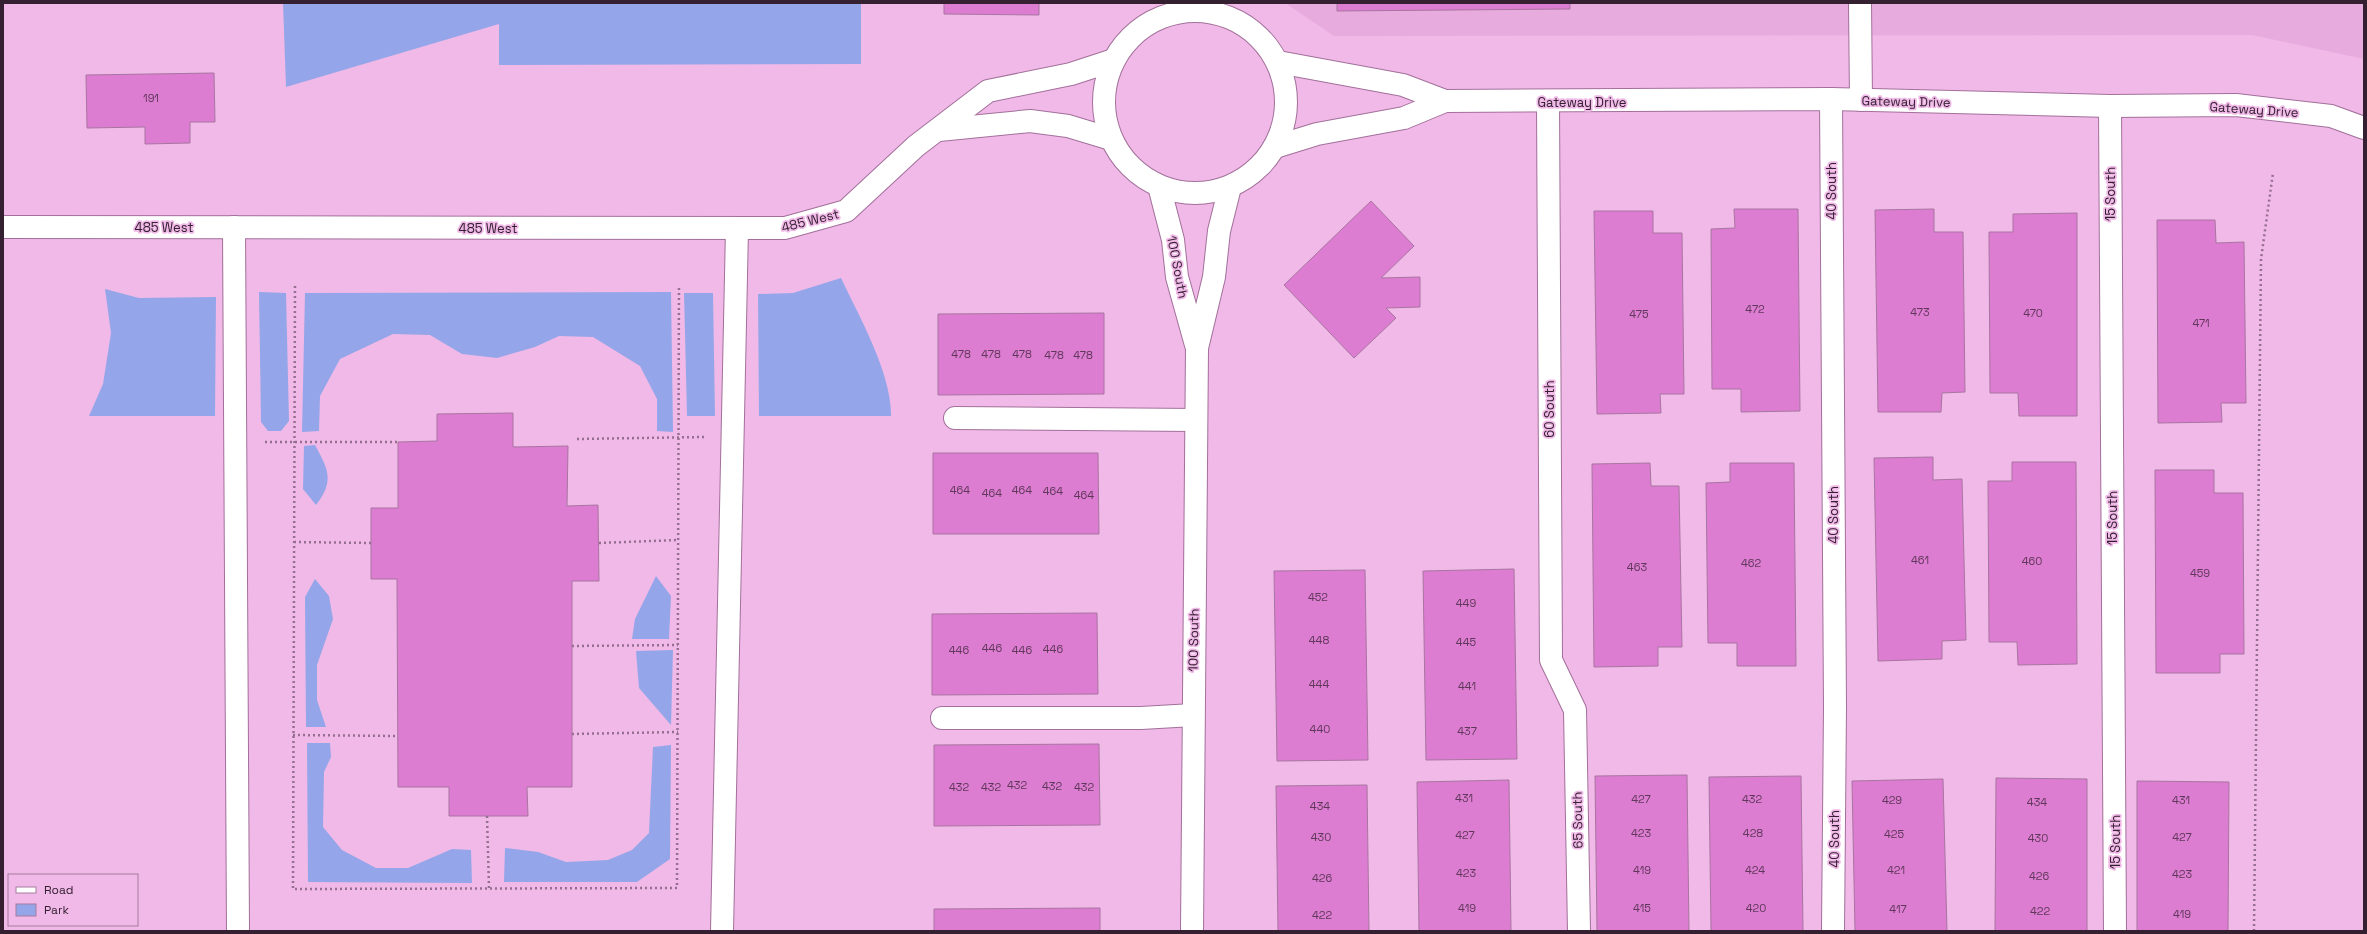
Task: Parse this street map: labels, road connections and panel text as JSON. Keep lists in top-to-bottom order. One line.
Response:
{"streets":{"street":["Gateway Drive","40 South","15 South","485 West","100 South","60 South","65 South"]},"crossings":[["Gateway Drive","40 South"],["Gateway Drive","15 South"],["Gateway Drive","60 South"],["60 South","65 South"]],"house_numbers":["191","472","473","470","475","471","478","478","478","478","478","464","464","464","464","464","461","460","462","463","459","452","449","448","445","446","446","446","446","444","441","440","437","432","432","432","432","432","431","427","432","429","431","434","434","423","428","425","427","430","427","430","419","424","421","423","423","426","426","419","415","420","417","422","419","422"],"legend":["Road","Park"]}
